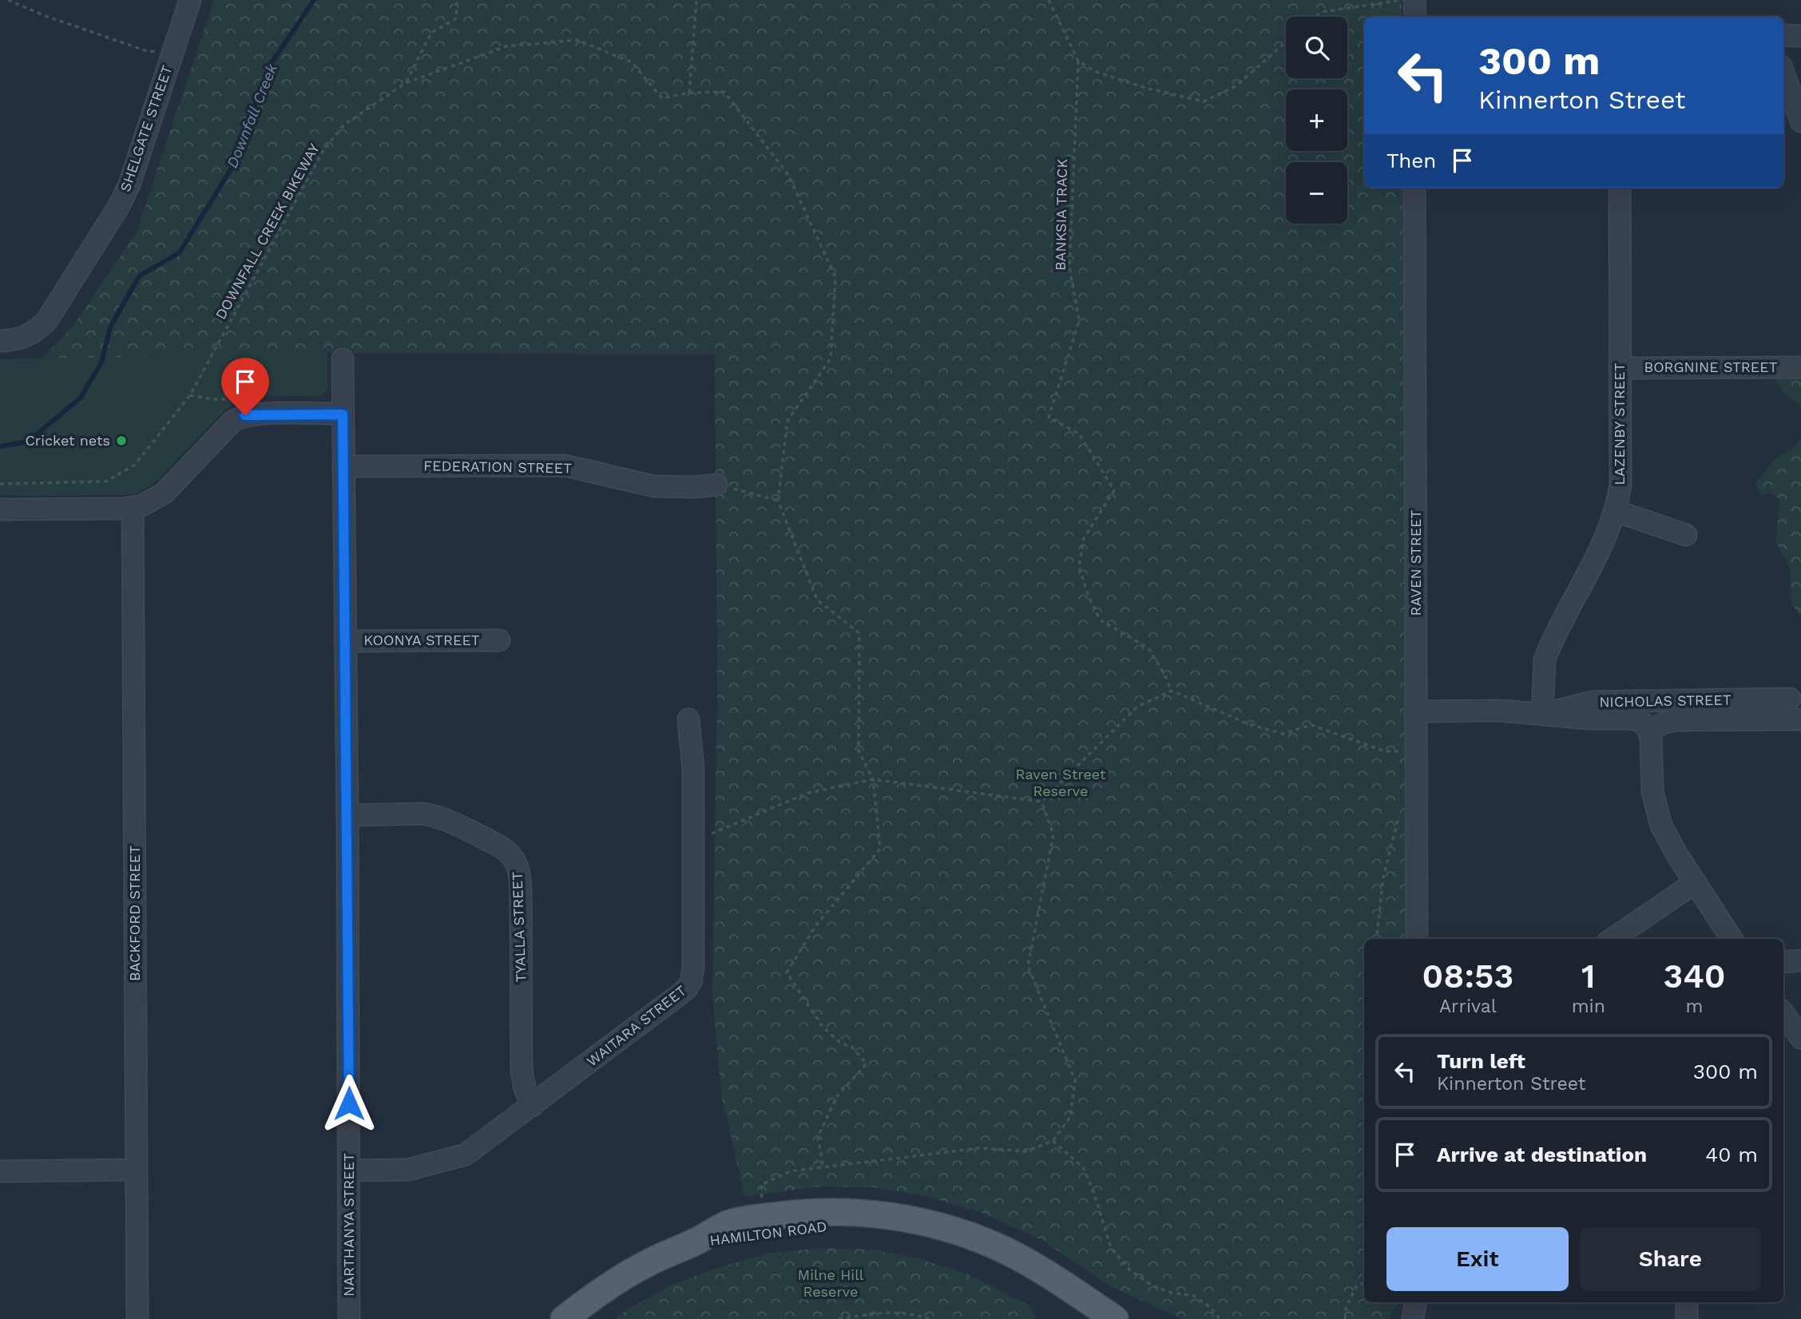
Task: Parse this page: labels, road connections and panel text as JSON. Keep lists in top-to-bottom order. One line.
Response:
{"streets":{"main road":["HAMILTON ROAD"],"street":["SHELGATE STREET","BORGNINE STREET","LAZENBY STREET","FEDERATION STREET","RAVEN STREET","KOONYA STREET","NICHOLAS STREET","BACKFORD STREET","TYALLA STREET","WAITARA STREET","NARTHANYA STREET"],"path":["BANKSIA TRACK","DOWNFALL CREEK BIKEWAY"]},"crossings":[["BORGNINE STREET","LAZENBY STREET"],["LAZENBY STREET","NICHOLAS STREET"],["FEDERATION STREET","NARTHANYA STREET"],["RAVEN STREET","NICHOLAS STREET"],["KOONYA STREET","NARTHANYA STREET"],["TYALLA STREET","WAITARA STREET"],["TYALLA STREET","NARTHANYA STREET"],["WAITARA STREET","NARTHANYA STREET"]],"water":["Downfall Creek"],"parks":["Raven Street Reserve","Milne Hill Reserve"],"places":["Cricket nets"],"page":{"map_buttons":["+","−"],"turn":["300 m","Kinnerton Street"],"then":"Then","eta":["08:53","Arrival","1","min","340","m"],"list":[{"name":"Turn left","note":"Kinnerton Street","value":"300 m"},{"name":"Arrive at destination","value":"40 m"}],"buttons":["Exit","Share"]}}
